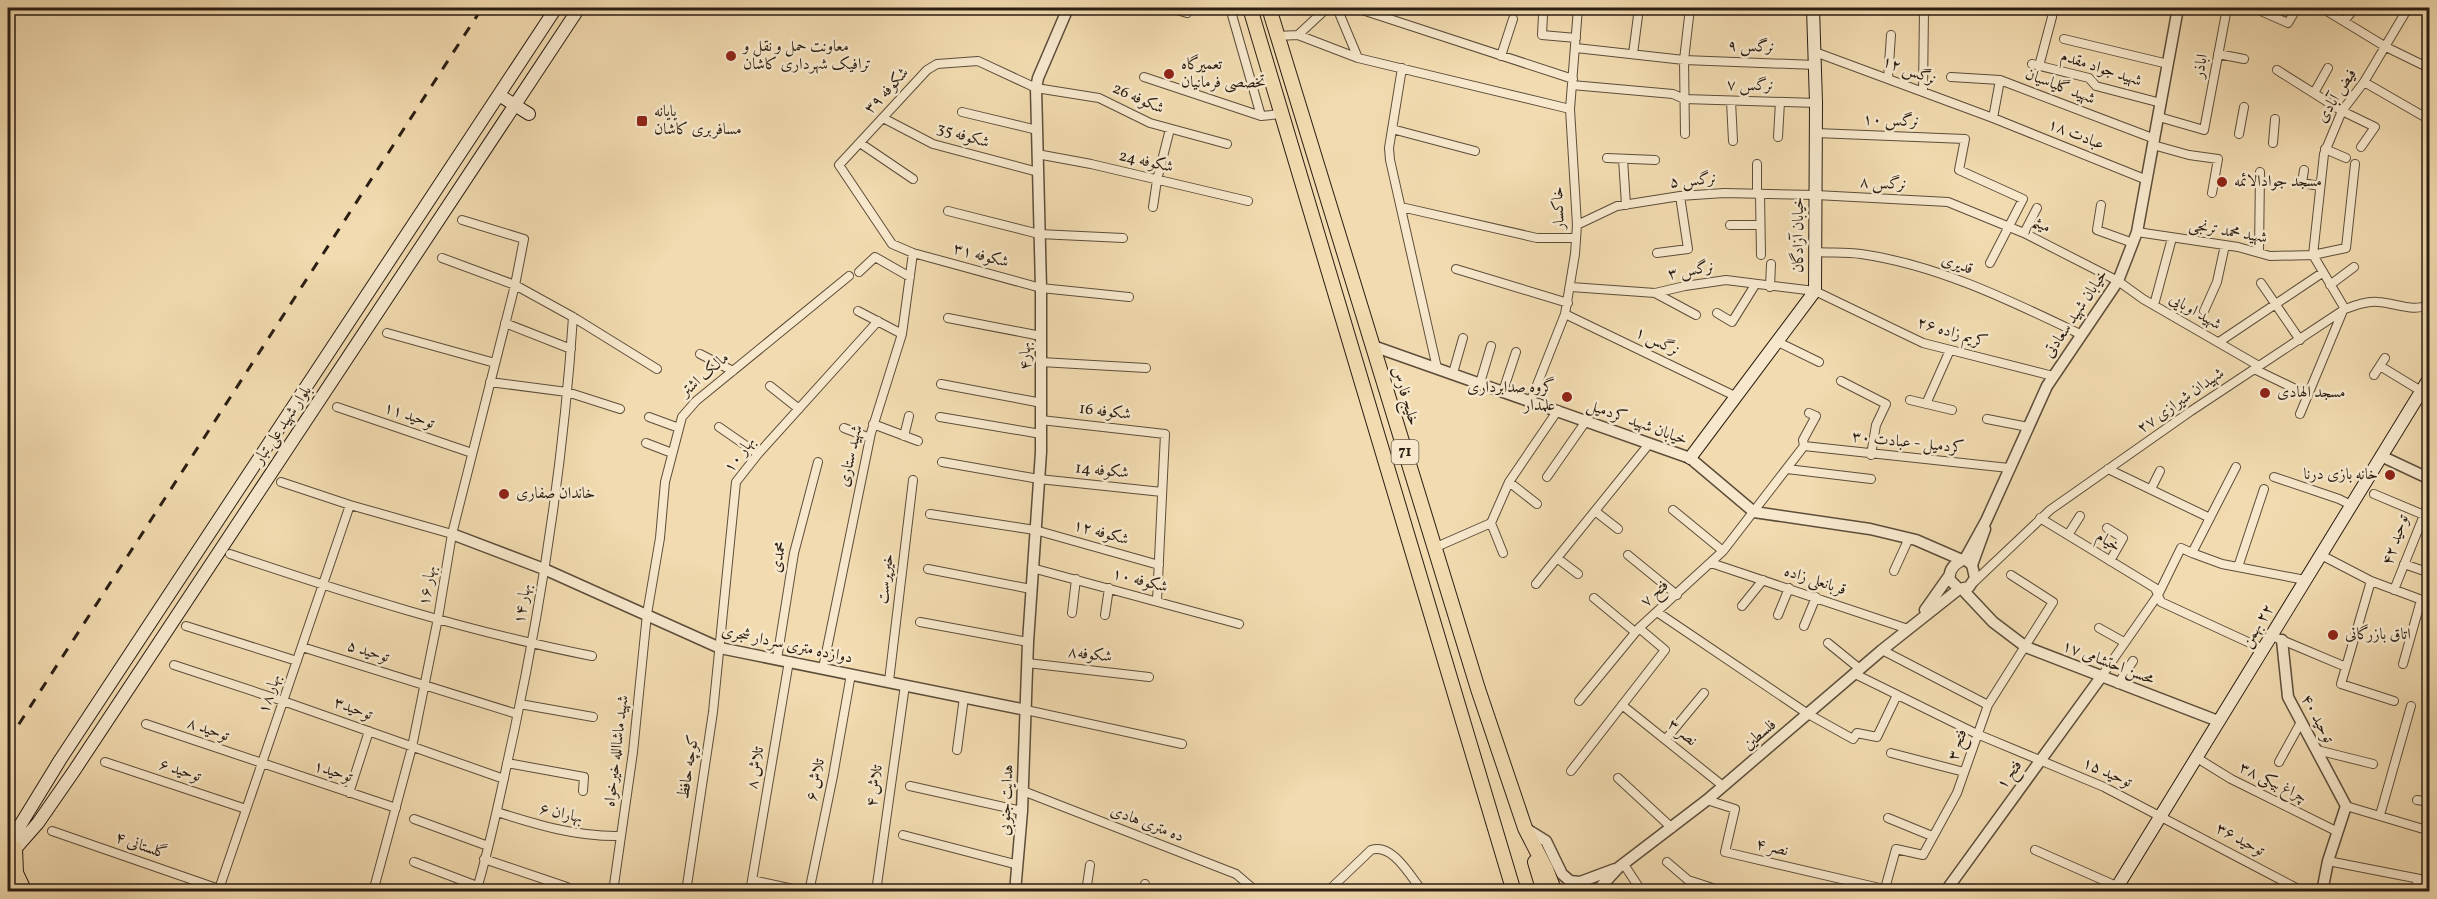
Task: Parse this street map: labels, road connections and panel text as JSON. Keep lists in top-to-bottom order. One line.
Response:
{"streets":{"main road":["خیابان آزادگان","خلیج فارس","بلوار شهید علی تبار","71","٢٢ بهمن"],"street":["نرگس ۹","اباذر","شهید جواد مقدم","نرگس ۱۲","نرگس ۷","شهید گلیاسیان","شکوفه ۳۹","فیض آبادی","شکوفه 26","نرگس ۱۰","عبادت ۱۸","شکوفه 35","شکوفه 24","نرگس ۵","نرگس ۸","خاکسار","میثم","شهید محمد ترنجی","شکوفه ۳۱","قدیری","نرگس ۳","شهید اوبایی","خیابان شهید سعادتی","کریم زاده ۲۶","نرگس ۱","بهار۴","مالک اشتر","شهیدان شیرازی ۲۷","شکوفه 16","توحید ۱۱","خیابان شهید کردمیل","کردمیل - عبادت ۳۰","بهار ۱۰","شهید ستاری","شکوفه 14","شکوفه ۱۲","توحید ۴۲","خیام","محمدی","خیرپرست","شکوفه ۱۰","قربانعلی زاده","بهار ۱۶","فتح ۷","بهار ۱۴","دوازده متری سردار شجری","توحید ۵","شکوفه۸","محسن احتشامی ۱۷","بهار ۱۸","توحید۳","توحید ۴۰","توحید ۸","نصر ۳","فلسطین","فتح ۳","شهید ماشاالله خیرخواه","کوچه حافظ","تلاش ۸","توحید ۶","توحید۱","توحید ۱۵","فتح ۱","تلاش ۶","چراغ بیکی ۳۸","تلاش ۴","هدایت جنوبی","بهاران ۶","ده متری هادی","توحید ۳۶","گلستانی ۴","نصر ۴"]},"crossings":[["نرگس ۹","نرگس ۱۲"],["نرگس ۹","خاکسار"],["نرگس ۹","خیابان آزادگان"],["اباذر","خیابان شهید سعادتی"],["شهید جواد مقدم","خیابان شهید سعادتی"],["نرگس ۱۲","عبادت ۱۸"],["نرگس ۱۲","خیابان آزادگان"],["نرگس ۷","خاکسار"],["نرگس ۷","خیابان آزادگان"],["شهید گلیاسیان","خیابان شهید سعادتی"],["شکوفه ۳۹","شکوفه 26"],["شکوفه ۳۹","شکوفه 35"],["شکوفه ۳۹","شکوفه ۳۱"],["شکوفه ۳۹","بهار۴"],["فیض آبادی","شهید محمد ترنجی"],["شکوفه 26","بهار۴"],["نرگس ۱۰","میثم"],["نرگس ۱۰","خیابان آزادگان"],["عبادت ۱۸","خیابان شهید سعادتی"],["شکوفه 35","بهار۴"],["شکوفه 24","بهار۴"],["نرگس ۵","نرگس ۸"],["نرگس ۵","خاکسار"],["نرگس ۵","خیابان آزادگان"],["نرگس ۸","میثم"],["نرگس ۸","خیابان آزادگان"],["خاکسار","نرگس ۳"],["خاکسار","نرگس ۱"],["خاکسار","خیابان شهید کردمیل"],["میثم","شهید اوبایی"],["میثم","خیابان شهید سعادتی"],["شهید محمد ترنجی","خیابان شهید سعادتی"],["خیابان آزادگان","قدیری"],["خیابان آزادگان","نرگس ۳"],["خیابان آزادگان","کریم زاده ۲۶"],["خیابان آزادگان","نرگس ۱"],["خیابان آزادگان","خیابان شهید کردمیل"],["شکوفه ۳۱","بهار۴"],["شکوفه ۳۱","شهید ستاری"],["قدیری","خیابان شهید سعادتی"],["نرگس ۳","کریم زاده ۲۶"],["شهید اوبایی","خیابان شهید سعادتی"],["شهید اوبایی","شهیدان شیرازی ۲۷"],["خیابان شهید سعادتی","کریم زاده ۲۶"],["خیابان شهید سعادتی","شهیدان شیرازی ۲۷"],["خیابان شهید سعادتی","کردمیل - عبادت ۳۰"],["خیابان شهید سعادتی","محسن احتشامی ۱۷"],["بهار۴","شکوفه 16"],["بهار۴","شکوفه 14"],["بهار۴","شکوفه ۱۲"],["بهار۴","شکوفه ۱۰"],["بهار۴","دوازده متری سردار شجری"],["بهار۴","شکوفه۸"],["بهار۴","هدایت جنوبی"],["مالک اشتر","دوازده متری سردار شجری"],["مالک اشتر","شهید ماشاالله خیرخواه"],["خلیج فارس","خیابان شهید کردمیل"],["خلیج فارس","فلسطین"],["شهیدان شیرازی ۲۷","خیام"],["شهیدان شیرازی ۲۷","محسن احتشامی ۱۷"],["شکوفه 16","شکوفه 14"],["توحید ۱۱","بهار ۱۶"],["خیابان شهید کردمیل","فتح ۷"],["کردمیل - عبادت ۳۰","فتح ۷"],["بهار ۱۰","دوازده متری سردار شجری"],["بهار ۱۰","کوچه حافظ"],["شهید ستاری","دوازده متری سردار شجری"],["خیام","٢٢ بهمن"],["محمدی","دوازده متری سردار شجری"],["خیرپرست","دوازده متری سردار شجری"],["قربانعلی زاده","فتح ۷"],["قربانعلی زاده","فلسطین"],["بهار ۱۶","دوازده متری سردار شجری"],["بهار ۱۶","توحید ۵"],["بهار ۱۶","توحید۳"],["بهار ۱۶","توحید۱"],["بهار ۱۴","دوازده متری سردار شجری"],["بهار ۱۴","توحید ۵"],["بهار ۱۴","توحید۳"],["بهار ۱۴","بهاران ۶"],["٢٢ بهمن","محسن احتشامی ۱۷"],["٢٢ بهمن","توحید ۴۰"],["٢٢ بهمن","توحید ۱۵"],["٢٢ بهمن","چراغ بیکی ۳۸"],["٢٢ بهمن","توحید ۳۶"],["دوازده متری سردار شجری","شهید ماشاالله خیرخواه"],["دوازده متری سردار شجری","کوچه حافظ"],["دوازده متری سردار شجری","تلاش ۸"],["دوازده متری سردار شجری","تلاش ۶"],["دوازده متری سردار شجری","تلاش ۴"],["دوازده متری سردار شجری","هدایت جنوبی"],["توحید ۵","بهار ۱۸"],["محسن احتشامی ۱۷","فتح ۳"],["محسن احتشامی ۱۷","فتح ۱"],["بهار ۱۸","توحید۳"],["بهار ۱۸","توحید ۸"],["بهار ۱۸","توحید ۶"],["بهار ۱۸","توحید۱"],["بهار ۱۸","گلستانی ۴"],["توحید ۸","توحید۱"],["نصر ۳","فلسطین"],["فلسطین","توحید ۱۵"],["فلسطین","نصر ۴"],["فتح ۳","توحید ۱۵"],["فتح ۳","نصر ۴"],["شهید ماشاالله خیرخواه","بهاران ۶"],["توحید ۱۵","فتح ۱"],["توحید ۱۵","توحید ۳۶"],["هدایت جنوبی","ده متری هادی"]],"places":{"other":["معاونت حمل و نقل و ترافیک شهرداری کاشان","تعمیرگاه تخصصی فرمانیان","مسجد جوادالائمه","مسجد الهادی","گروه صدابرداری علمدار","خانه بازی درنا","خاندان صفاری","اتاق بازرگانی"],"transit":["پایانه مسافربری کاشان"]}}
